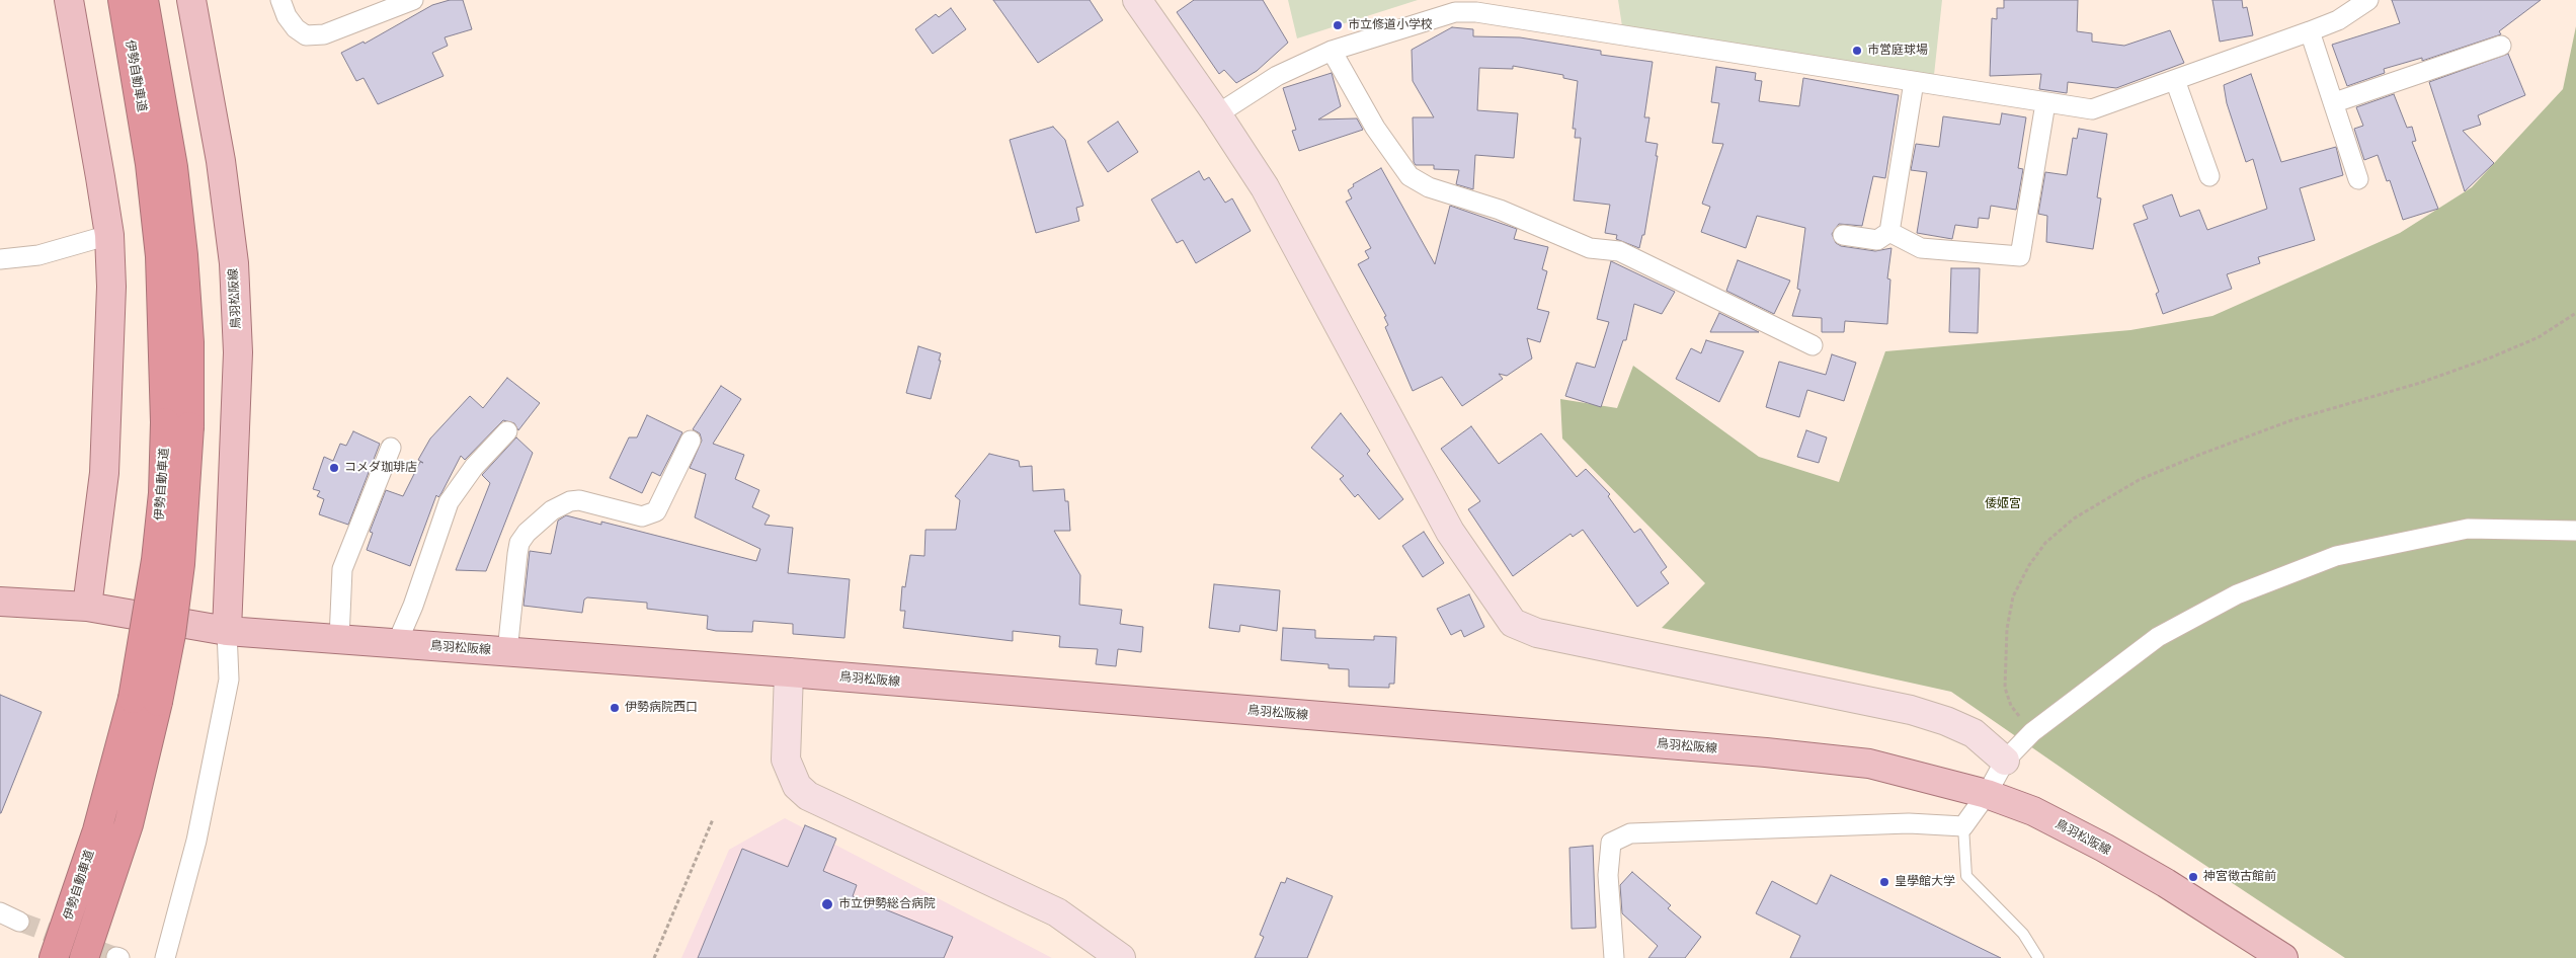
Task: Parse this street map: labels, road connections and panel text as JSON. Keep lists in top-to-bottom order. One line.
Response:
{"streets":{"highway":["伊勢自動車道"],"main road":["鳥羽松阪線"]},"parks":["倭姬宮"],"places":["市立修道小学校","市営庭球場","コメダ珈琲店","伊勢病院西口","神宮徴古館前","皇學館大学","市立伊勢総合病院"]}
